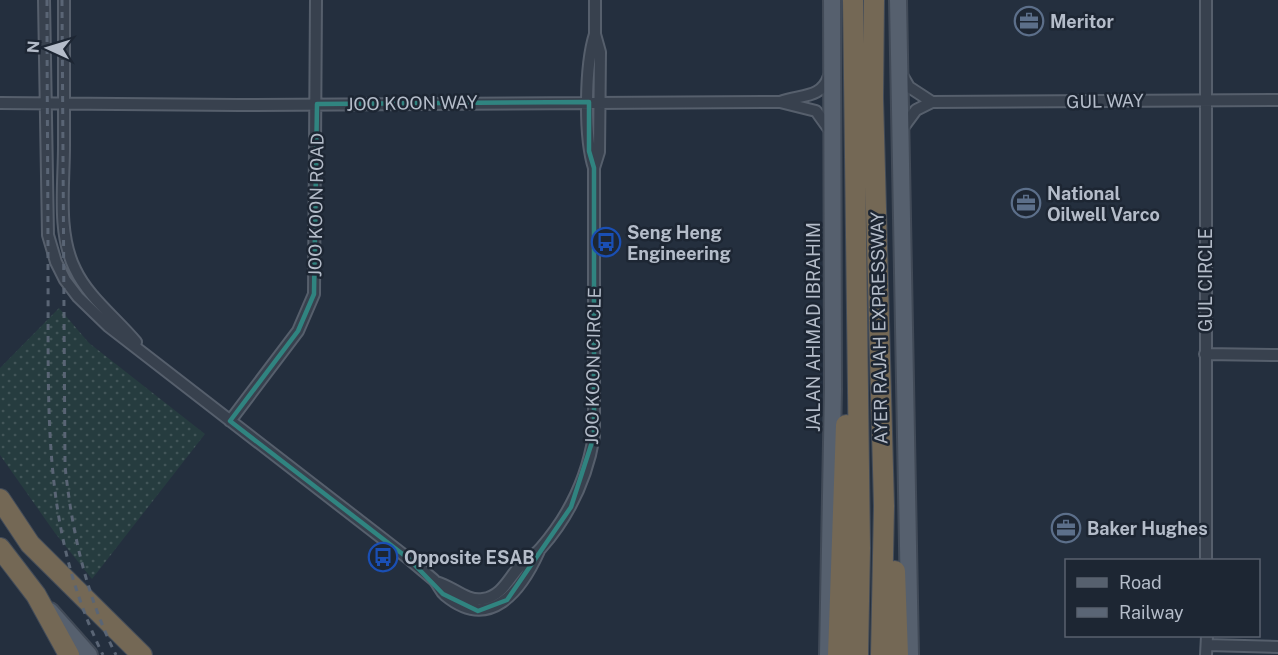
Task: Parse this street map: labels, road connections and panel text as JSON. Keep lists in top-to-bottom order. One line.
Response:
{"streets":{"highway":["AYER RAJAH EXPRESSWAY"],"main road":["JALAN AHMAD IBRAHIM"],"street":["GUL WAY","JOO KOON WAY","JOO KOON ROAD","GUL CIRCLE","JOO KOON CIRCLE"]},"crossings":[["GUL WAY","GUL CIRCLE"],["JOO KOON WAY","JOO KOON ROAD"],["JOO KOON WAY","JALAN AHMAD IBRAHIM"],["JOO KOON WAY","JOO KOON CIRCLE"],["JOO KOON ROAD","JOO KOON CIRCLE"]],"places":{"office":["Meritor","National Oilwell Varco","Baker Hughes"],"bus stop":["Seng Heng Engineering","Opposite ESAB"]},"legend":["Road","Railway"],"north":"left"}
